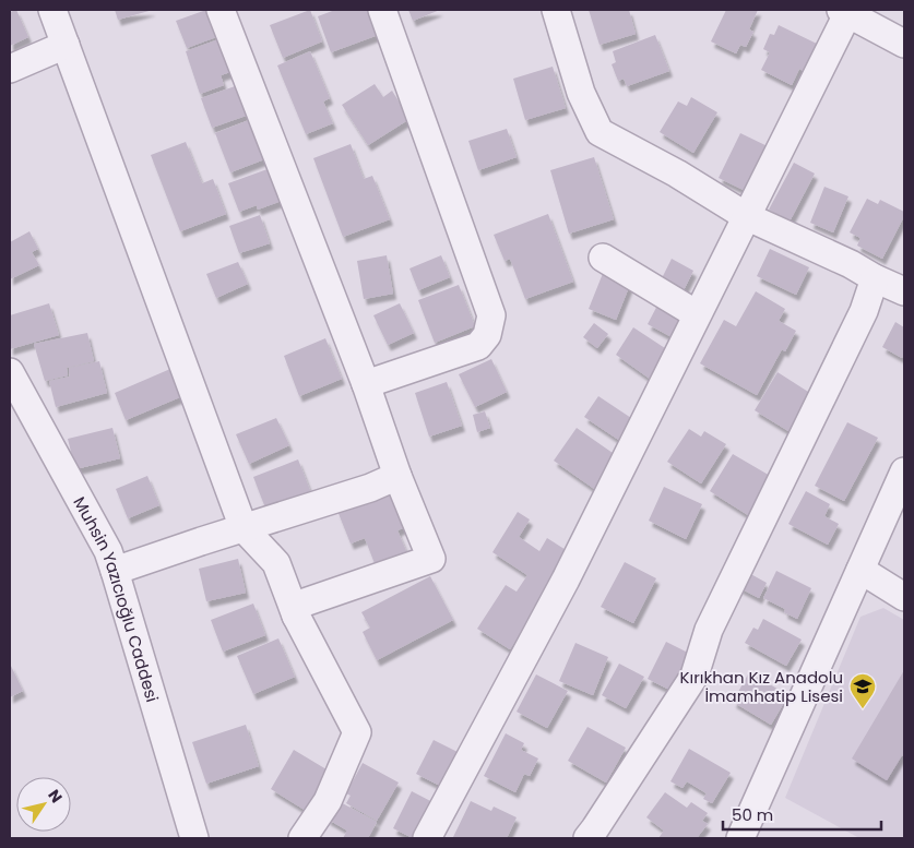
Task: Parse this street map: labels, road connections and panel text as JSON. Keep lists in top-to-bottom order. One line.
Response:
{"streets":{"street":["Muhsin Yazıcıoğlu Caddesi"]},"places":{"school or university":["Kırıkhan Kız Anadolu İmamhatip Lisesi"]},"scale_bar":"50 m","north":"top right"}
